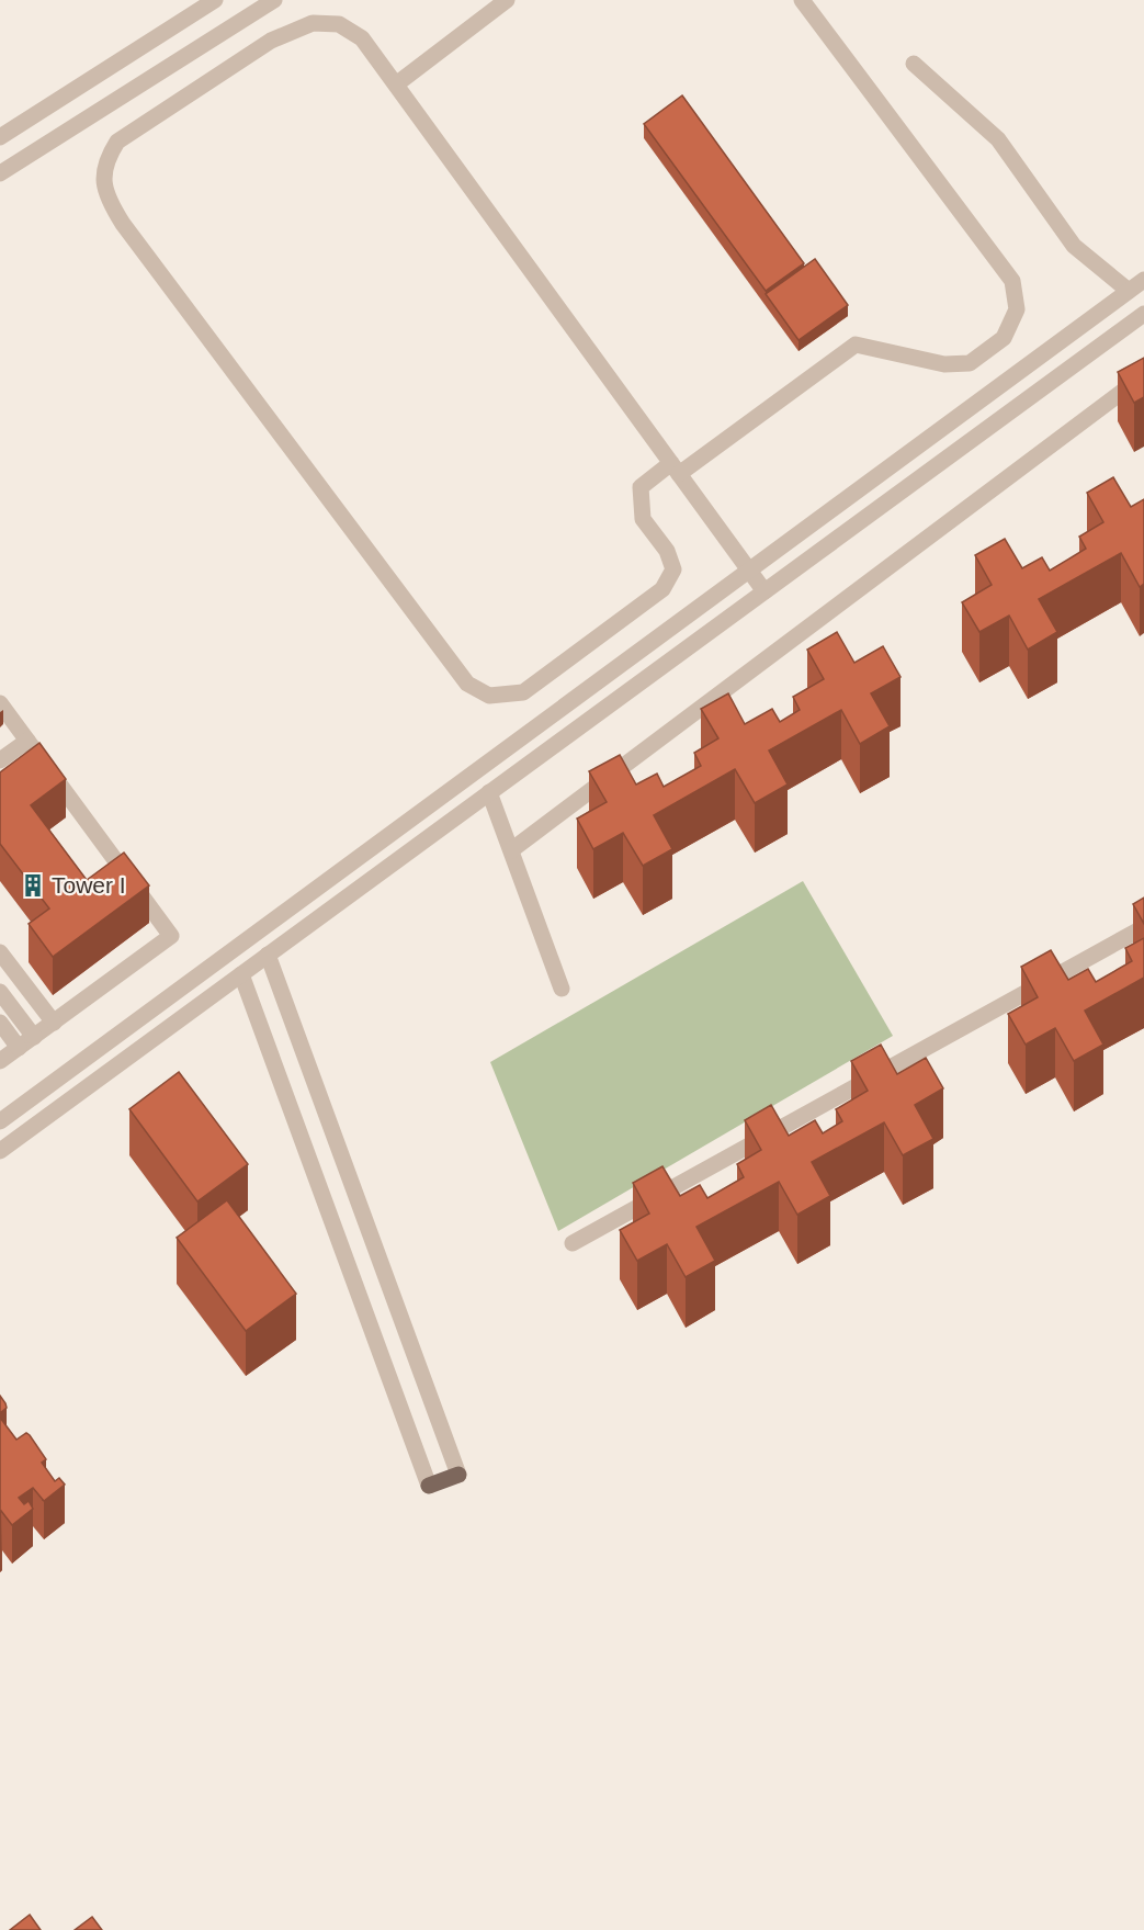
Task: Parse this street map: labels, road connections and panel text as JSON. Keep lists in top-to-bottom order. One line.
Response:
{"places":{"building":["Tower I"]}}
